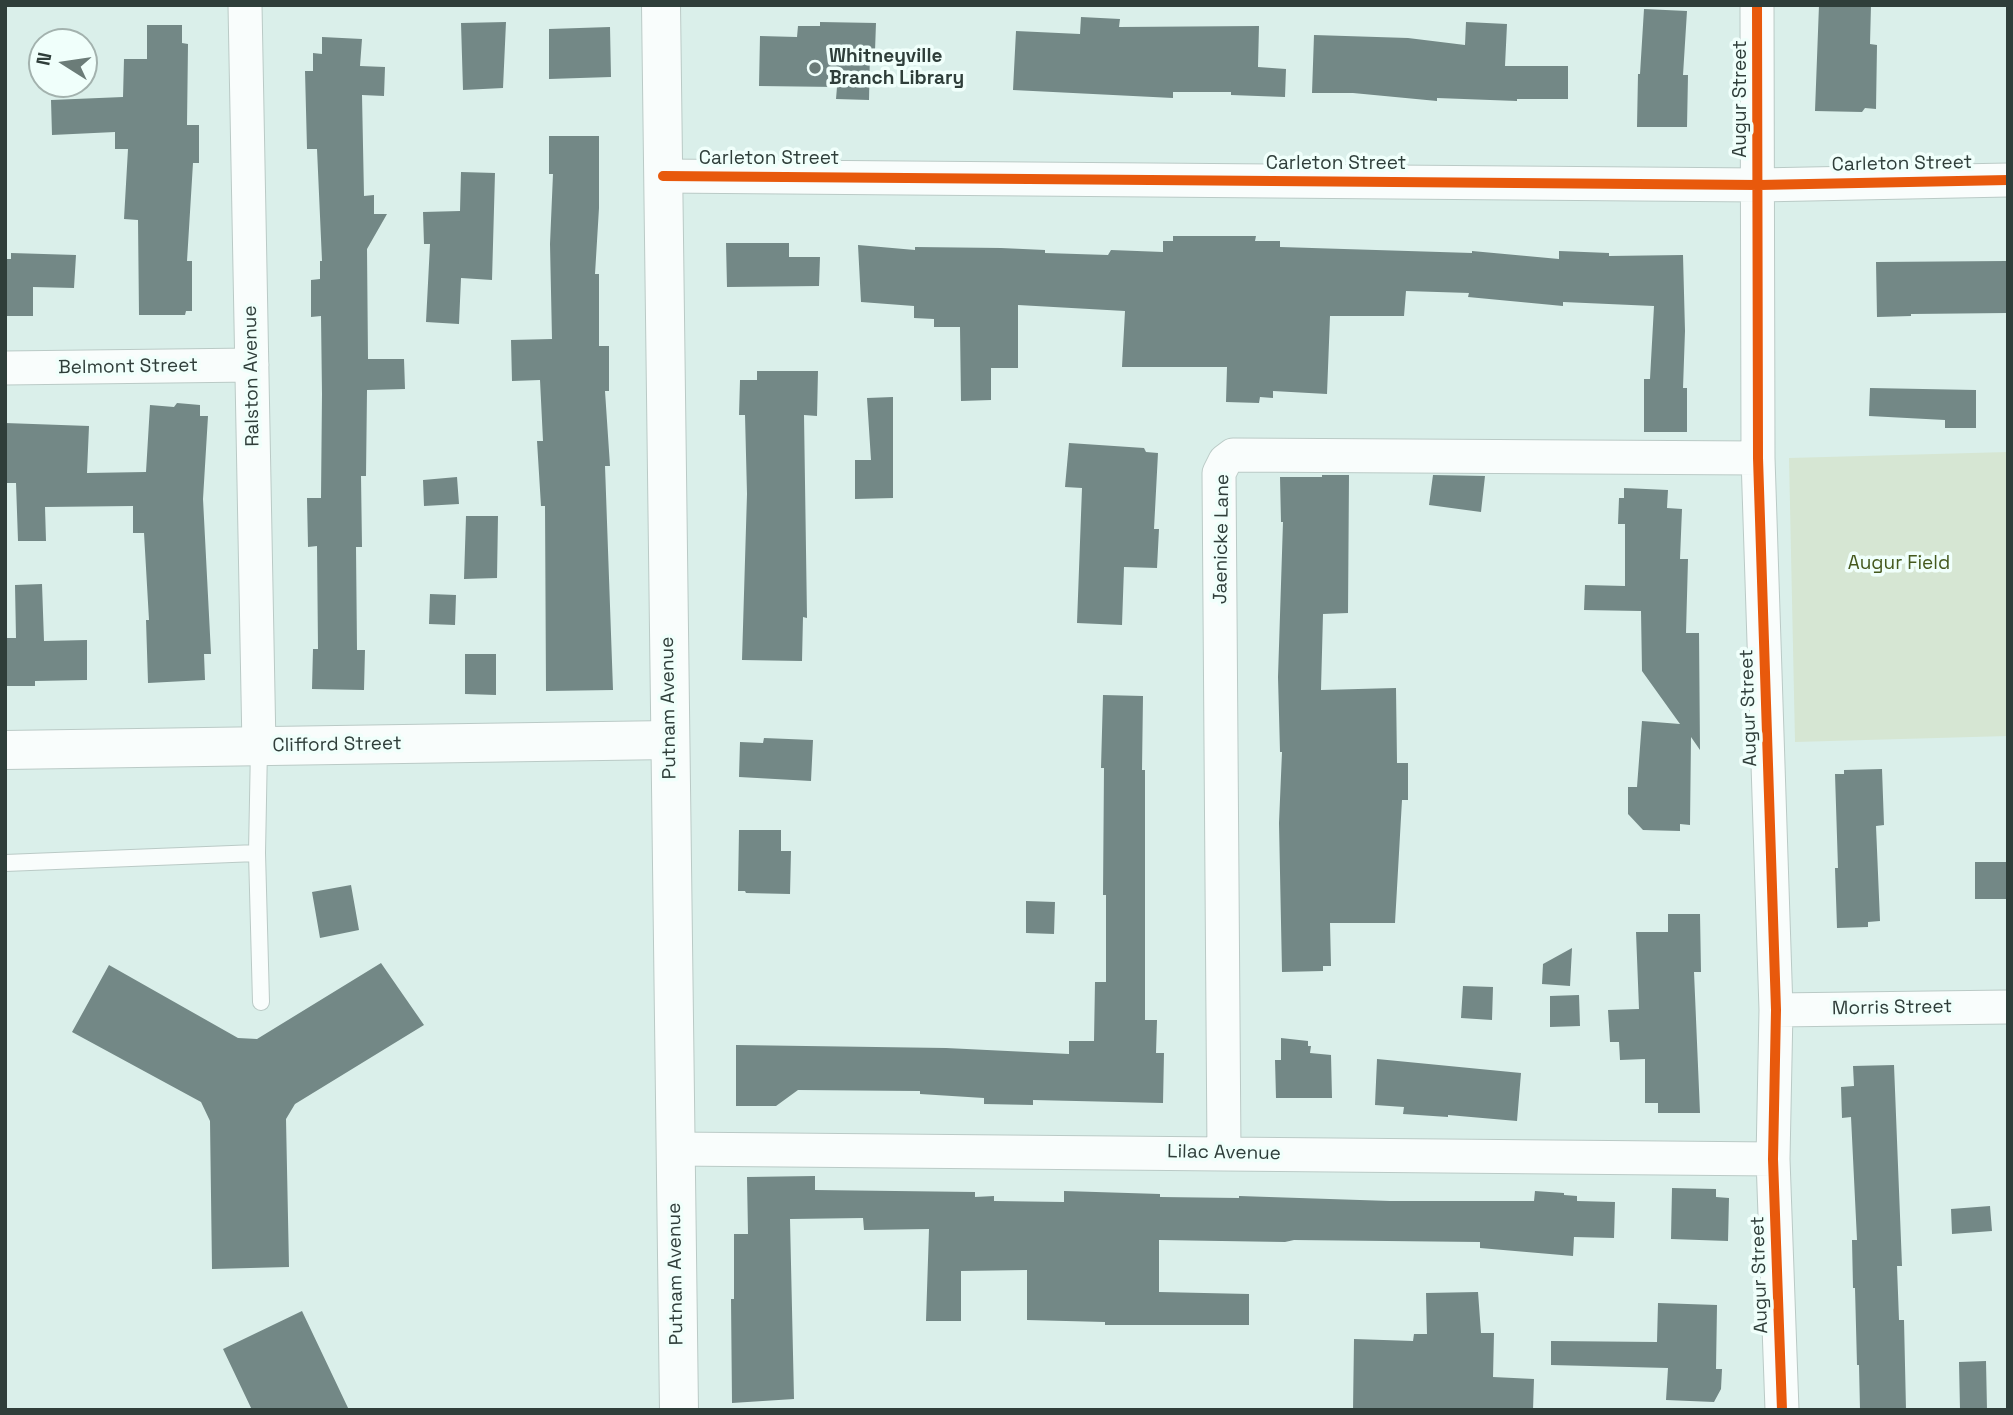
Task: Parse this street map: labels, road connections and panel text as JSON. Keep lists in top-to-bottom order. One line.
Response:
{"streets":{"main road":["Putnam Avenue","Clifford Street"],"street":["Augur Street","Carleton Street","Belmont Street","Ralston Avenue","Jaenicke Lane","Morris Street","Lilac Avenue"]},"crossings":[["Augur Street","Carleton Street"],["Augur Street","Jaenicke Lane"],["Augur Street","Morris Street"],["Augur Street","Lilac Avenue"],["Carleton Street","Putnam Avenue"],["Belmont Street","Ralston Avenue"],["Ralston Avenue","Clifford Street"],["Jaenicke Lane","Lilac Avenue"],["Putnam Avenue","Clifford Street"],["Putnam Avenue","Lilac Avenue"]],"parks":["Augur Field"],"places":["Whitneyville Branch Library"],"north":"left"}
